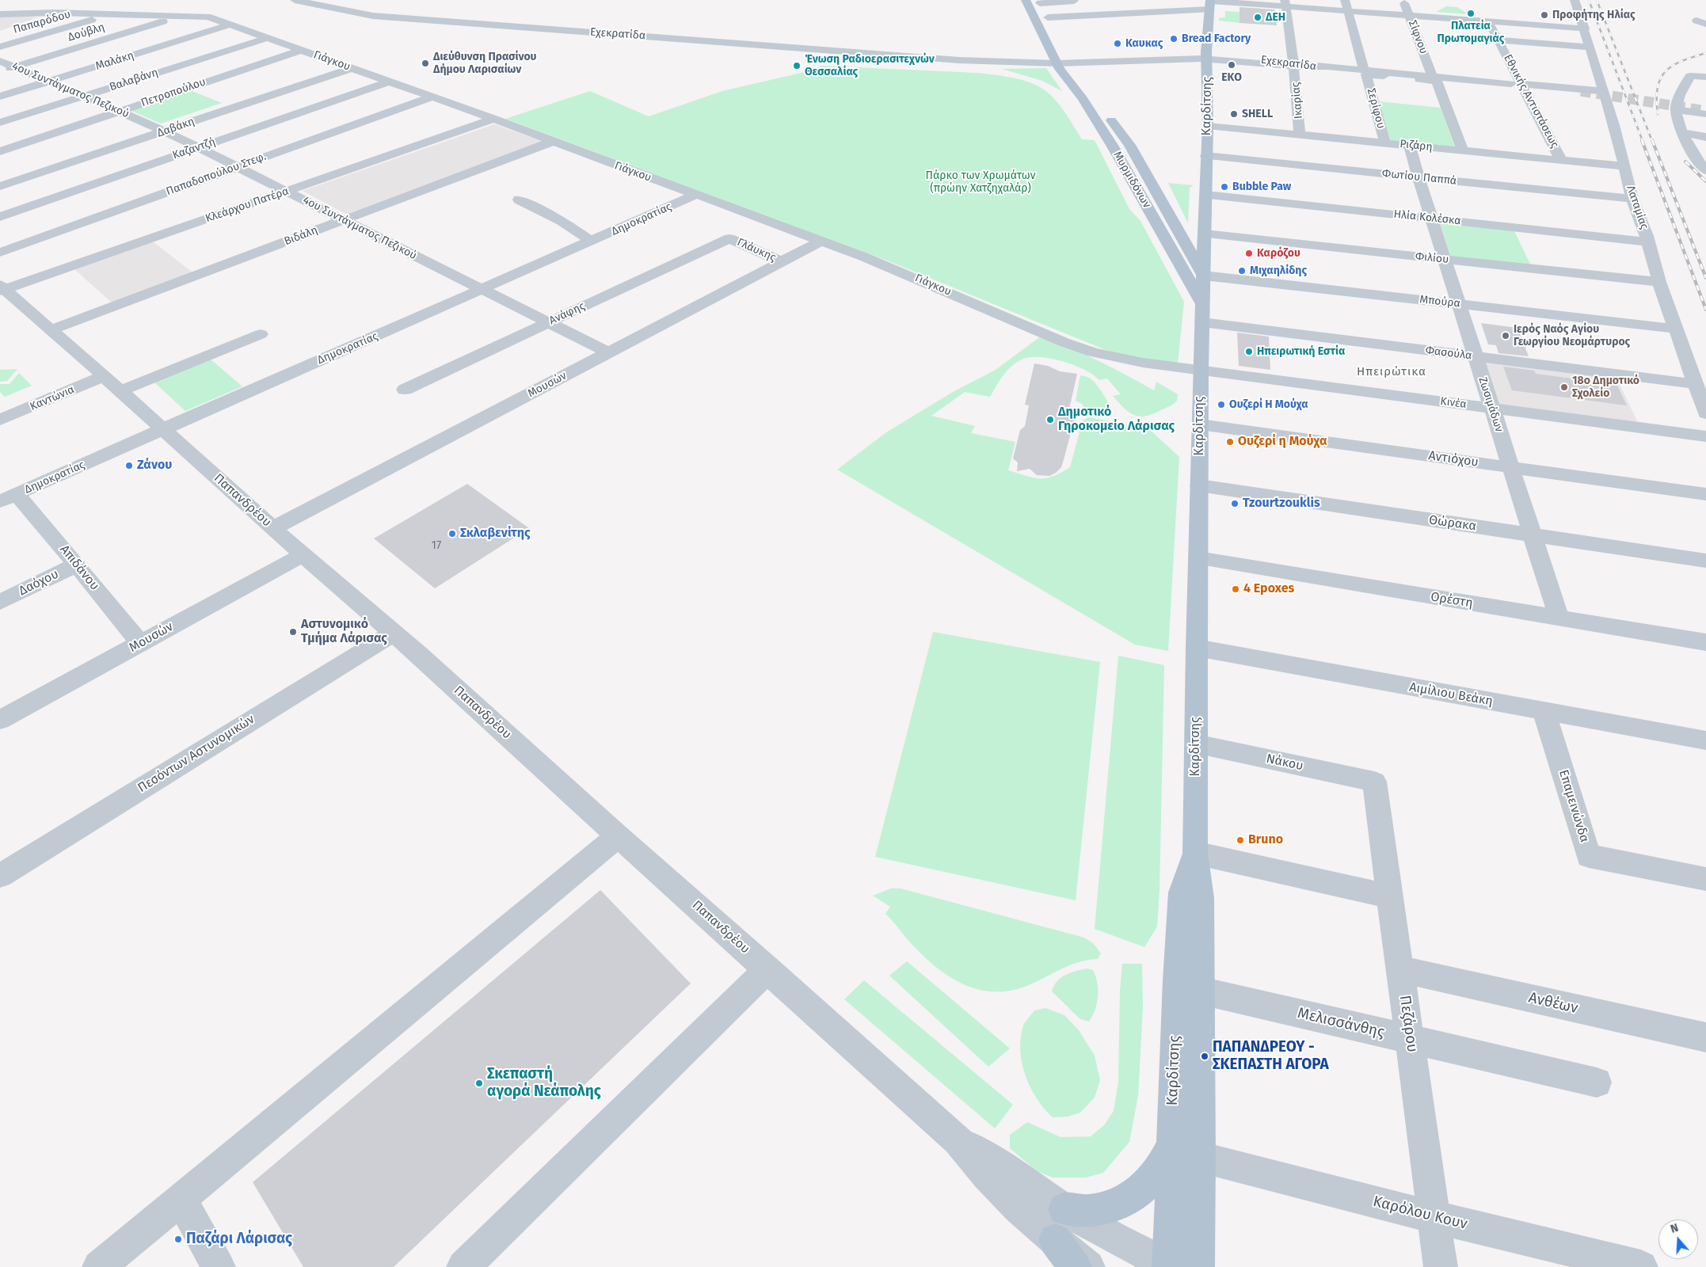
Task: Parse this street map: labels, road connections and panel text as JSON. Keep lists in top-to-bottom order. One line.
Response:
{"streets":{"main road":["Καρδίτσης","Μυρμιδόνων"],"street":["Παπαρόδου","Δούβλη","Εχεκρατίδα","Σίφνου","Μαλάκη","Γιάγκου","Βαλαβάνη","4ου Συντάγματος Πεζικού","Πετροπούλου","Ικαρίας","Εθνικής Αντιστάσεως","Σερίφου","Δαβάκη","Ριζάρη","Καζαντζή","Παπαδοπούλου Στεφ.","Φωτίου Παππά","Κλεάρχου Πατέρα","Λαταμίας","Ηλία Κολέσκα","Δημοκρατίας","Βιδάλη","Γλάυκης","Φιλίου","Μπούρα","Ανάφης","Φασούλα","Μουσών","Καντώνια","Κινέα","Ζωσιμάδων","Αντιόχου","Παπανδρέου","Θώρακα","Απιδάνου","Δαόχου","Ορέστη","Αιμίλιου Βεάκη","Πεσόντων Αστυνομικών","Νάκου","Επαμεινώνδα","Ανθέων","Μελισσάνθης","Πεζάρου","Καρόλου Κουν"]},"crossings":[["Παπαρόδου","Γιάγκου"],["Δούβλη","Γιάγκου"],["Δούβλη","4ου Συντάγματος Πεζικού"],["Εχεκρατίδα","Ικαρίας"],["Εχεκρατίδα","Εθνικής Αντιστάσεως"],["Εχεκρατίδα","Καρδίτσης"],["Εχεκρατίδα","Μυρμιδόνων"],["Εχεκρατίδα","Λαταμίας"],["Σίφνου","Ριζάρη"],["Μαλάκη","Γιάγκου"],["Μαλάκη","4ου Συντάγματος Πεζικού"],["Γιάγκου","Βαλαβάνη"],["Γιάγκου","Πετροπούλου"],["Γιάγκου","Καρδίτσης"],["Γιάγκου","Δαβάκη"],["Γιάγκου","Καζαντζή"],["Γιάγκου","Παπαδοπούλου Στεφ."],["Γιάγκου","Κλεάρχου Πατέρα"],["Γιάγκου","Δημοκρατίας"],["Γιάγκου","Βιδάλη"],["Γιάγκου","Μουσών"],["Γιάγκου","Κινέα"],["Βαλαβάνη","4ου Συντάγματος Πεζικού"],["4ου Συντάγματος Πεζικού","Πετροπούλου"],["4ου Συντάγματος Πεζικού","Δαβάκη"],["4ου Συντάγματος Πεζικού","Καζαντζή"],["4ου Συντάγματος Πεζικού","Παπαδοπούλου Στεφ."],["4ου Συντάγματος Πεζικού","Κλεάρχου Πατέρα"],["4ου Συντάγματος Πεζικού","Δημοκρατίας"],["4ου Συντάγματος Πεζικού","Βιδάλη"],["4ου Συντάγματος Πεζικού","Ανάφης"],["4ου Συντάγματος Πεζικού","Μουσών"],["Ικαρίας","Ριζάρη"],["Εθνικής Αντιστάσεως","Ριζάρη"],["Καρδίτσης","Ριζάρη"],["Καρδίτσης","Φωτίου Παππά"],["Καρδίτσης","Μυρμιδόνων"],["Καρδίτσης","Ηλία Κολέσκα"],["Καρδίτσης","Φιλίου"],["Καρδίτσης","Μπούρα"],["Καρδίτσης","Φασούλα"],["Καρδίτσης","Κινέα"],["Καρδίτσης","Αντιόχου"],["Καρδίτσης","Θώρακα"],["Καρδίτσης","Ορέστη"],["Καρδίτσης","Αιμίλιου Βεάκη"],["Καρδίτσης","Νάκου"],["Καρδίτσης","Μελισσάνθης"],["Καρδίτσης","Καρόλου Κουν"],["Σερίφου","Ριζάρη"],["Ριζάρη","Λαταμίας"],["Ριζάρη","Ζωσιμάδων"],["Φωτίου Παππά","Λαταμίας"],["Φωτίου Παππά","Ζωσιμάδων"],["Μυρμιδόνων","Μπούρα"],["Μυρμιδόνων","Φασούλα"],["Κλεάρχου Πατέρα","Παπανδρέου"],["Λαταμίας","Ηλία Κολέσκα"],["Λαταμίας","Φιλίου"],["Λαταμίας","Μπούρα"],["Λαταμίας","Φασούλα"],["Ηλία Κολέσκα","Ζωσιμάδων"],["Δημοκρατίας","Παπανδρέου"],["Δημοκρατίας","Απιδάνου"],["Βιδάλη","Παπανδρέου"],["Γλάυκης","Ανάφης"],["Γλάυκης","Μουσών"],["Φιλίου","Ζωσιμάδων"],["Μπούρα","Ζωσιμάδων"],["Φασούλα","Ζωσιμάδων"],["Μουσών","Παπανδρέου"],["Μουσών","Απιδάνου"],["Καντώνια","Παπανδρέου"],["Κινέα","Ζωσιμάδων"],["Ζωσιμάδων","Αντιόχου"],["Ζωσιμάδων","Θώρακα"],["Ζωσιμάδων","Ορέστη"],["Παπανδρέου","Πεσόντων Αστυνομικών"],["Απιδάνου","Δαόχου"],["Αιμίλιου Βεάκη","Επαμεινώνδα"],["Νάκου","Πεζάρου"],["Ανθέων","Πεζάρου"],["Μελισσάνθης","Πεζάρου"],["Πεζάρου","Καρόλου Κουν"]],"districts":["Ηπειρώτικα"],"parks":["Πάρκο των Χρωμάτων (πρώην Χατζηχαλάρ)"],"places":["Πλατεία Πρωτομαγιάς","Προφήτης Ηλίας","ΔΕΗ","Bread Factory","Καυκας","Διεύθυνση Πρασίνου Δήμου Λαρισαίων","EKO","Ένωση Ραδιοερασιτεχνών Θεσσαλίας","SHELL","Bubble Paw","Καρόζου","Μιχαηλίδης","Ιερός Ναός Αγίου Γεωργίου Νεομάρτυρος","Ηπειρωτική Εστία","18ο Δημοτικό Σχολείο","Ουζερί Η Μούχα","Δημοτικό Γηροκομείο Λάρισας","Ουζερί η Μούχα","Ζάνου","Tzourtzouklis","Σκλαβενίτης","4 Epoxes","Αστυνομικό Τμήμα Λάρισας","Bruno","ΠΑΠΑΝΔΡΕΟΥ - ΣΚΕΠΑΣΤΗ ΑΓΟΡΑ","Σκεπαστή αγορά Νεάπολης","Παζάρι Λάρισας"],"house_numbers":["17"],"north":"top"}
